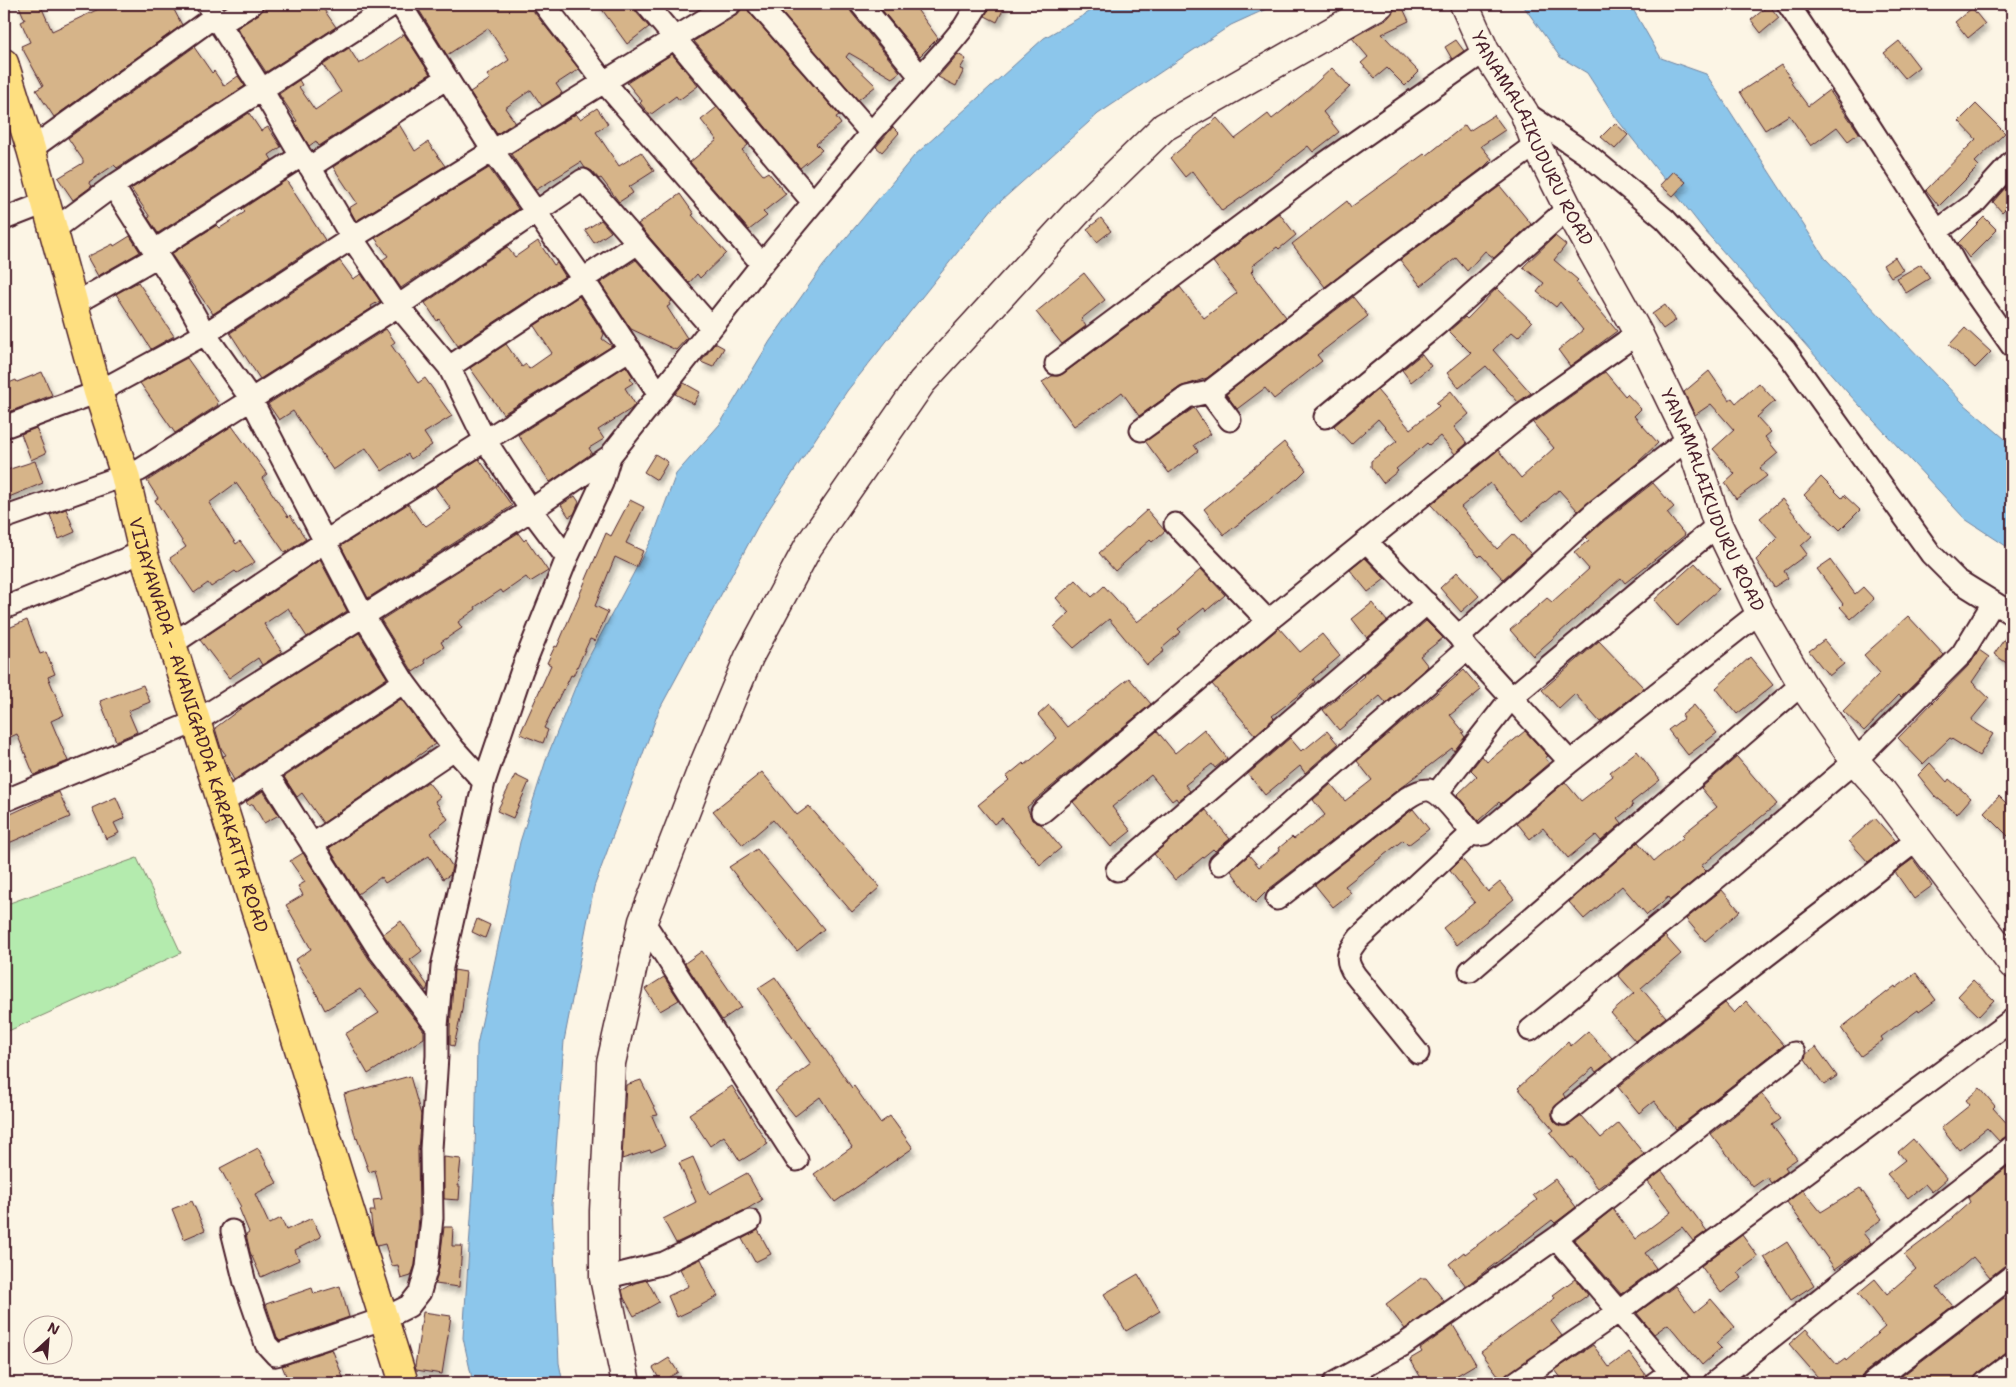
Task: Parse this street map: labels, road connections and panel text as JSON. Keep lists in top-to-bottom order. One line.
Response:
{"streets":{"main road":["VIJAYAWADA - AVANIGADDA KARAKATTA ROAD"],"street":["YANAMALAIKUDURU ROAD"]},"north":"top right"}
